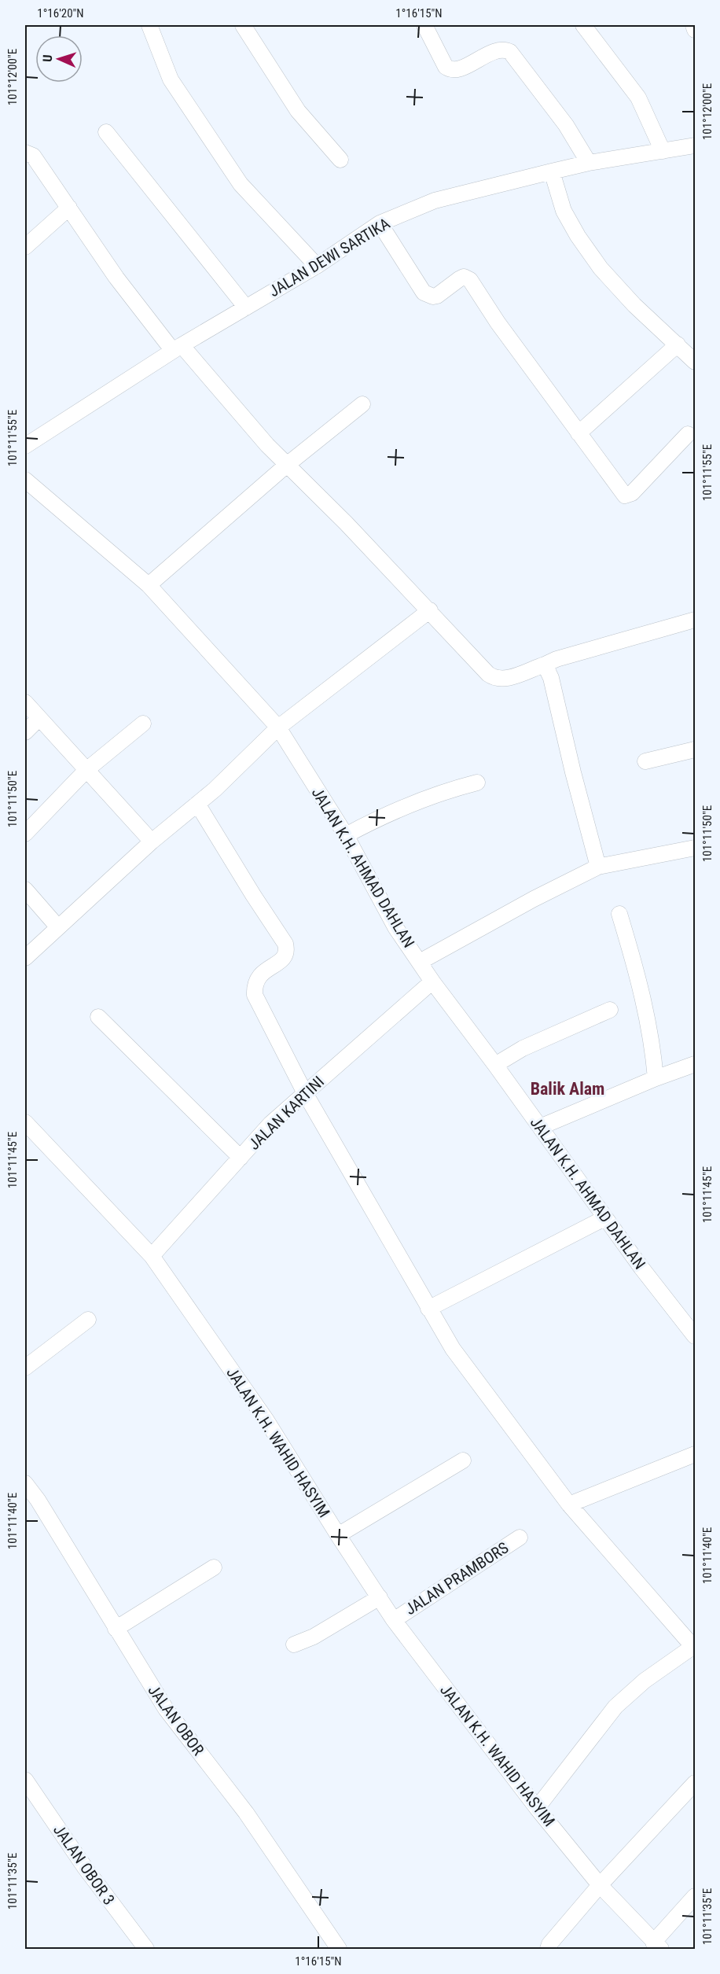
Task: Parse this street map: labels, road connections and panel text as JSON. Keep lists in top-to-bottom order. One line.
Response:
{"streets":{"street":["JALAN DEWI SARTIKA","JALAN K.H. AHMAD DAHLAN","JALAN KARTINI","JALAN K.H. WAHID HASYIM","JALAN PRAMBORS","JALAN OBOR","JALAN OBOR 3"]},"crossings":[["JALAN K.H. AHMAD DAHLAN","JALAN KARTINI"],["JALAN KARTINI","JALAN K.H. WAHID HASYIM"],["JALAN K.H. WAHID HASYIM","JALAN PRAMBORS"]],"districts":["Balik Alam"],"north":"left","coordinates":["1°16'20\"N","1°16'15\"N","101°12'00\"E","101°11'55\"E","101°11'50\"E","101°11'45\"E","101°11'40\"E","101°11'35\"E"]}
